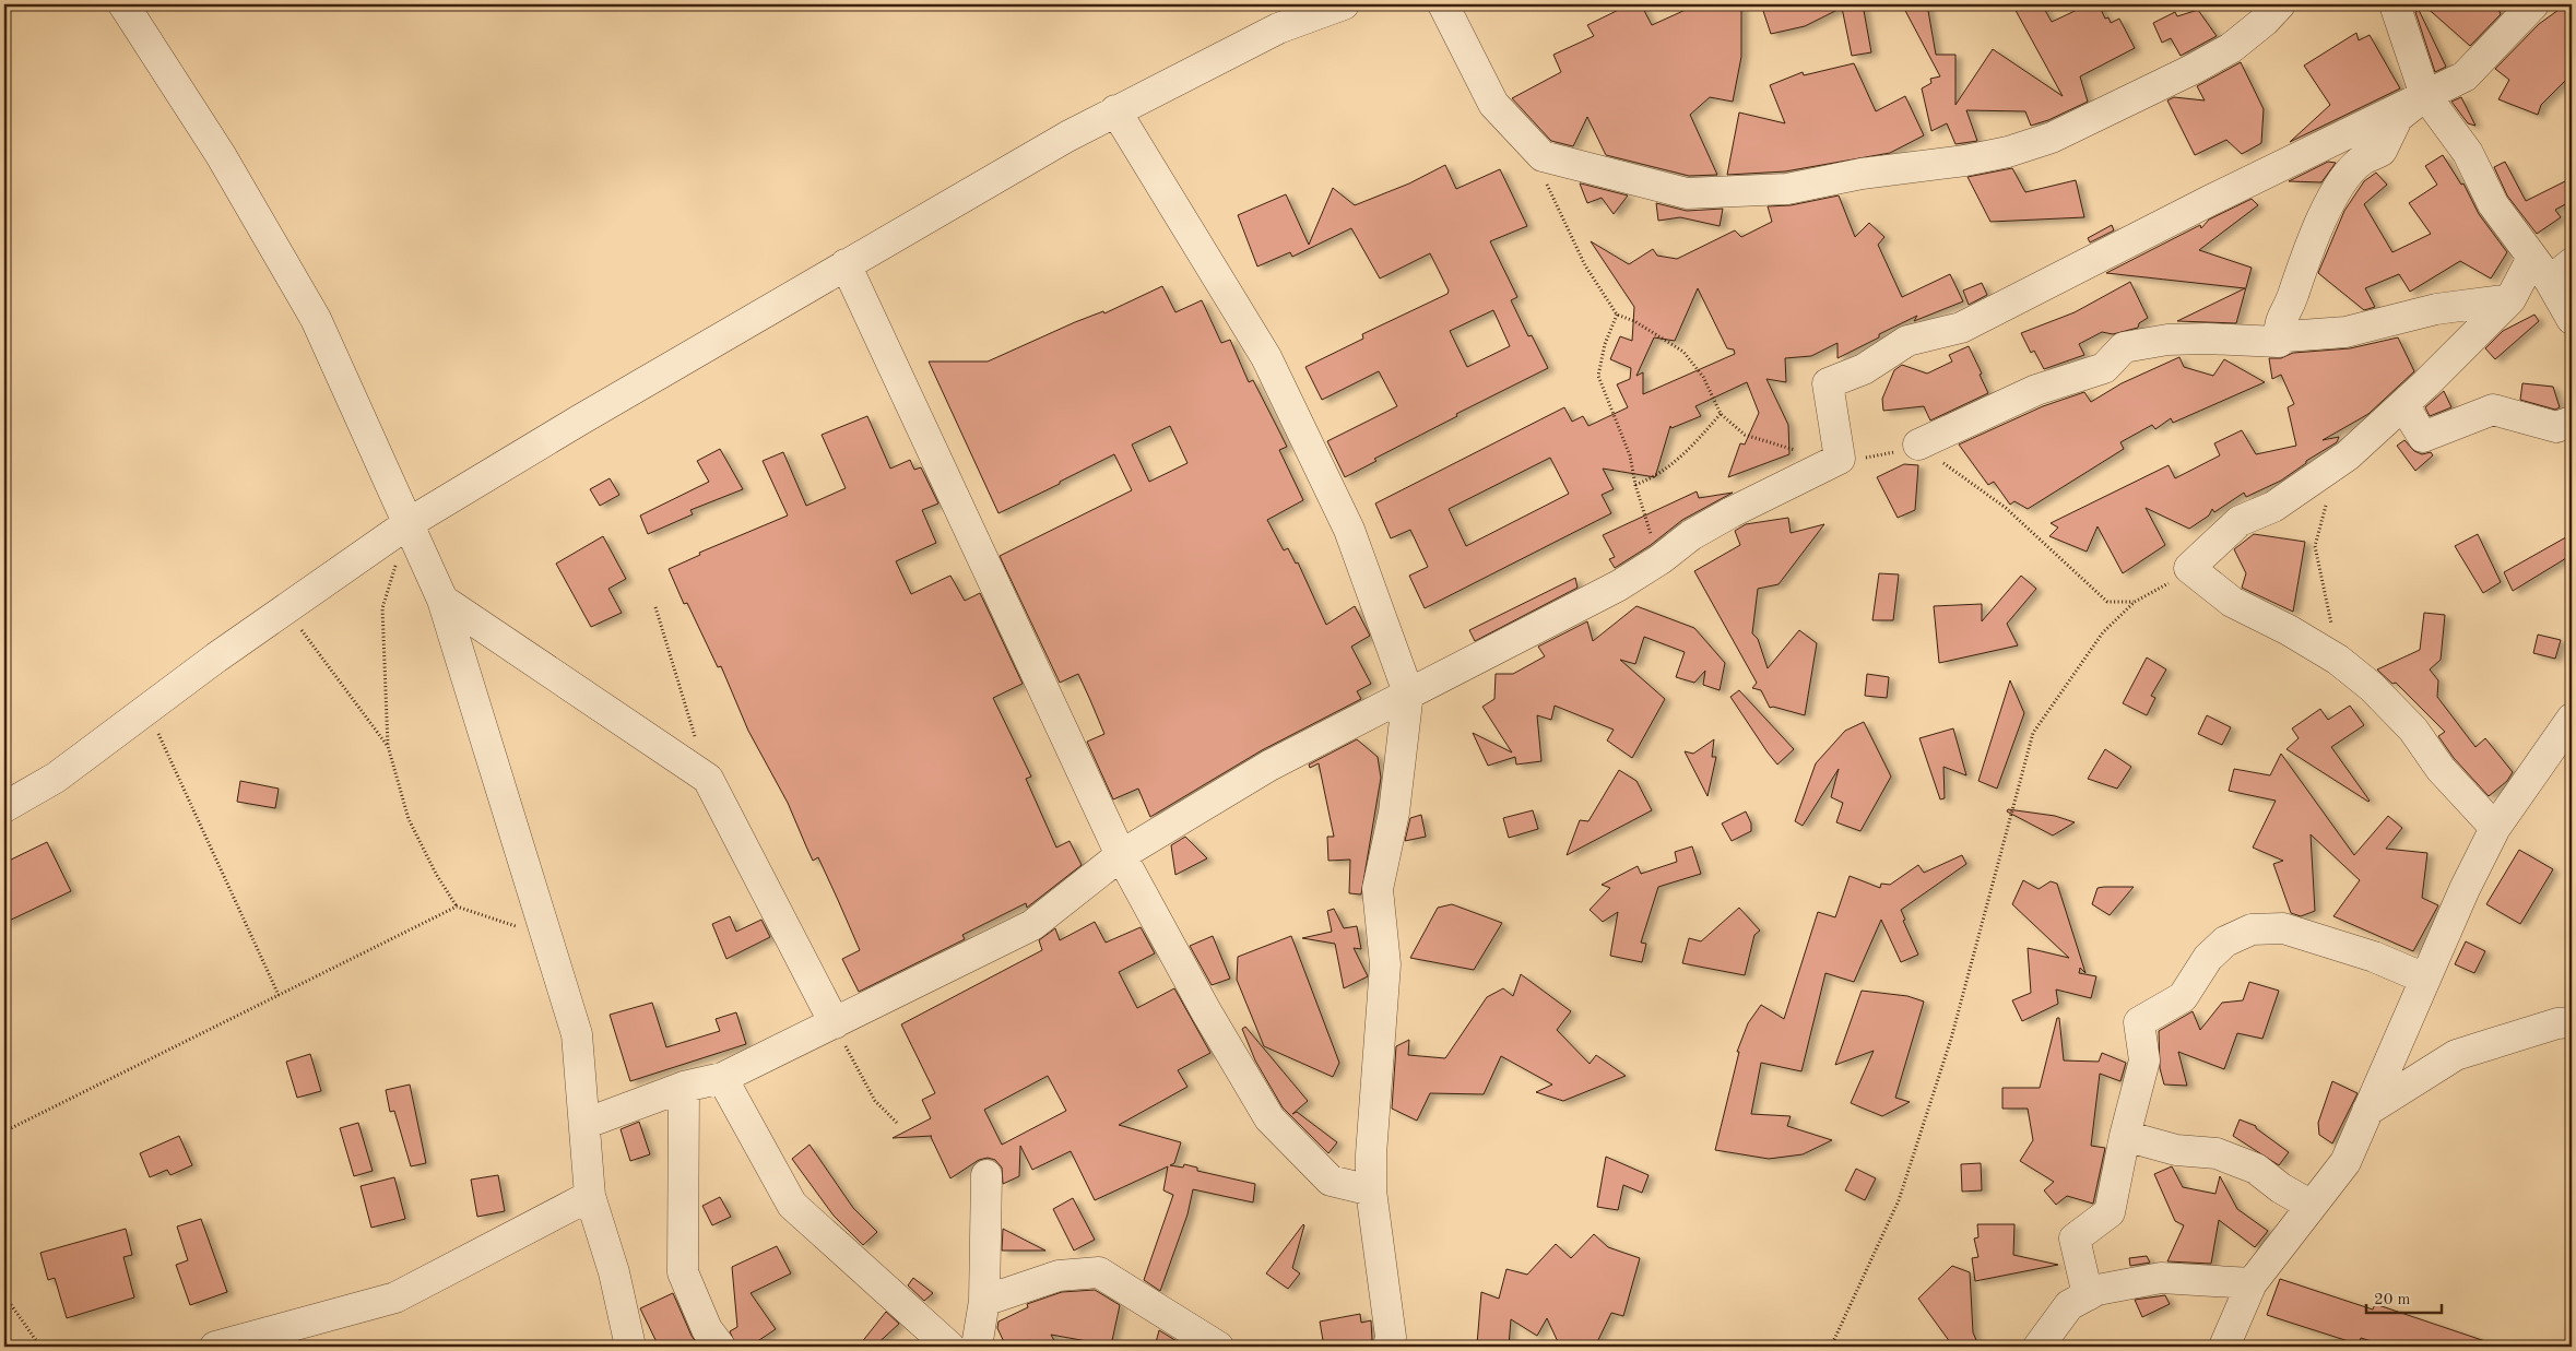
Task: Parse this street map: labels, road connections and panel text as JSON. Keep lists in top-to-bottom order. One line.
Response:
{"scale_bar":"20 m"}
